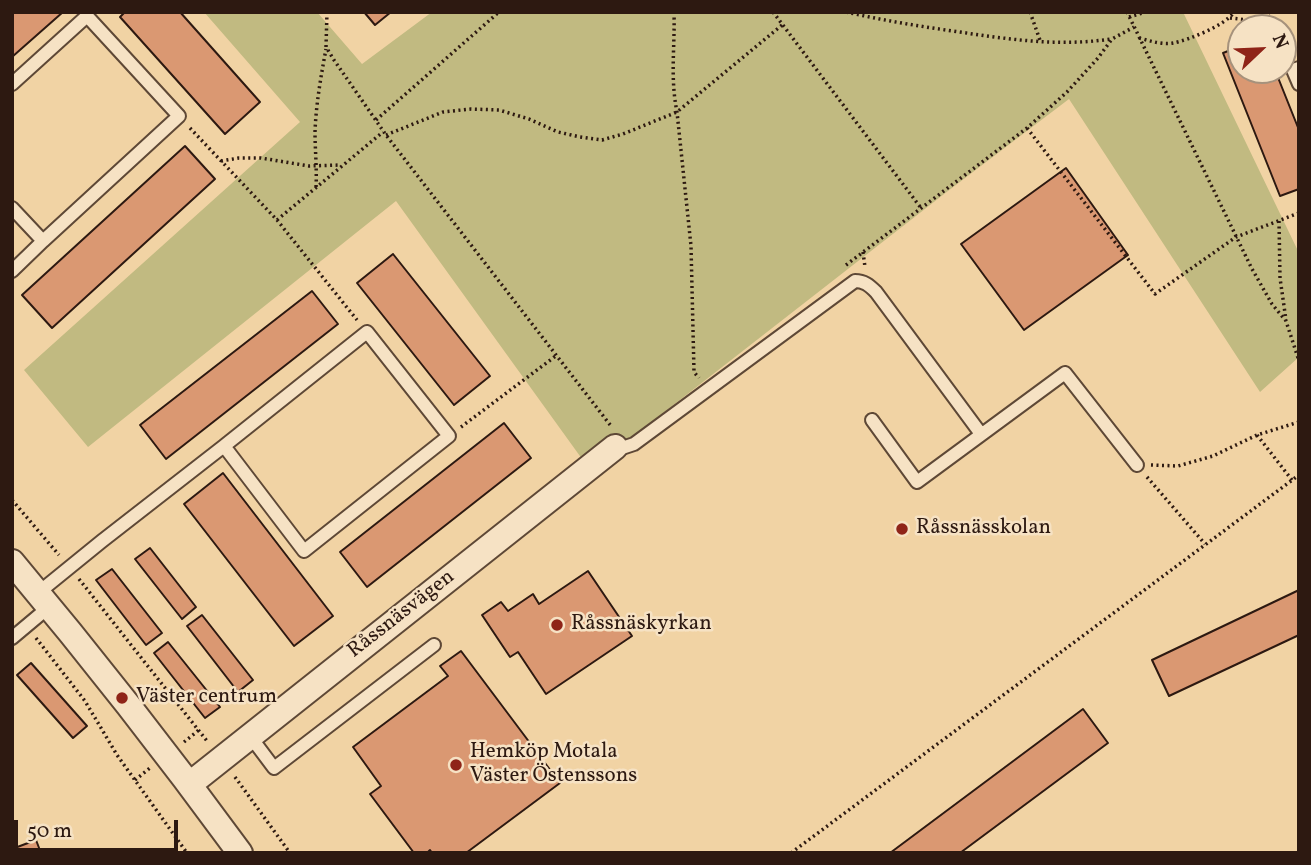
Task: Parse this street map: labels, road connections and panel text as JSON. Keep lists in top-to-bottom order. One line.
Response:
{"streets":{"street":["Råssnäsvägen"]},"places":["Råssnässkolan","Råssnäskyrkan","Väster centrum","Hemköp Motala Väster Östenssons"],"scale_bar":"50 m","north":"top right"}
